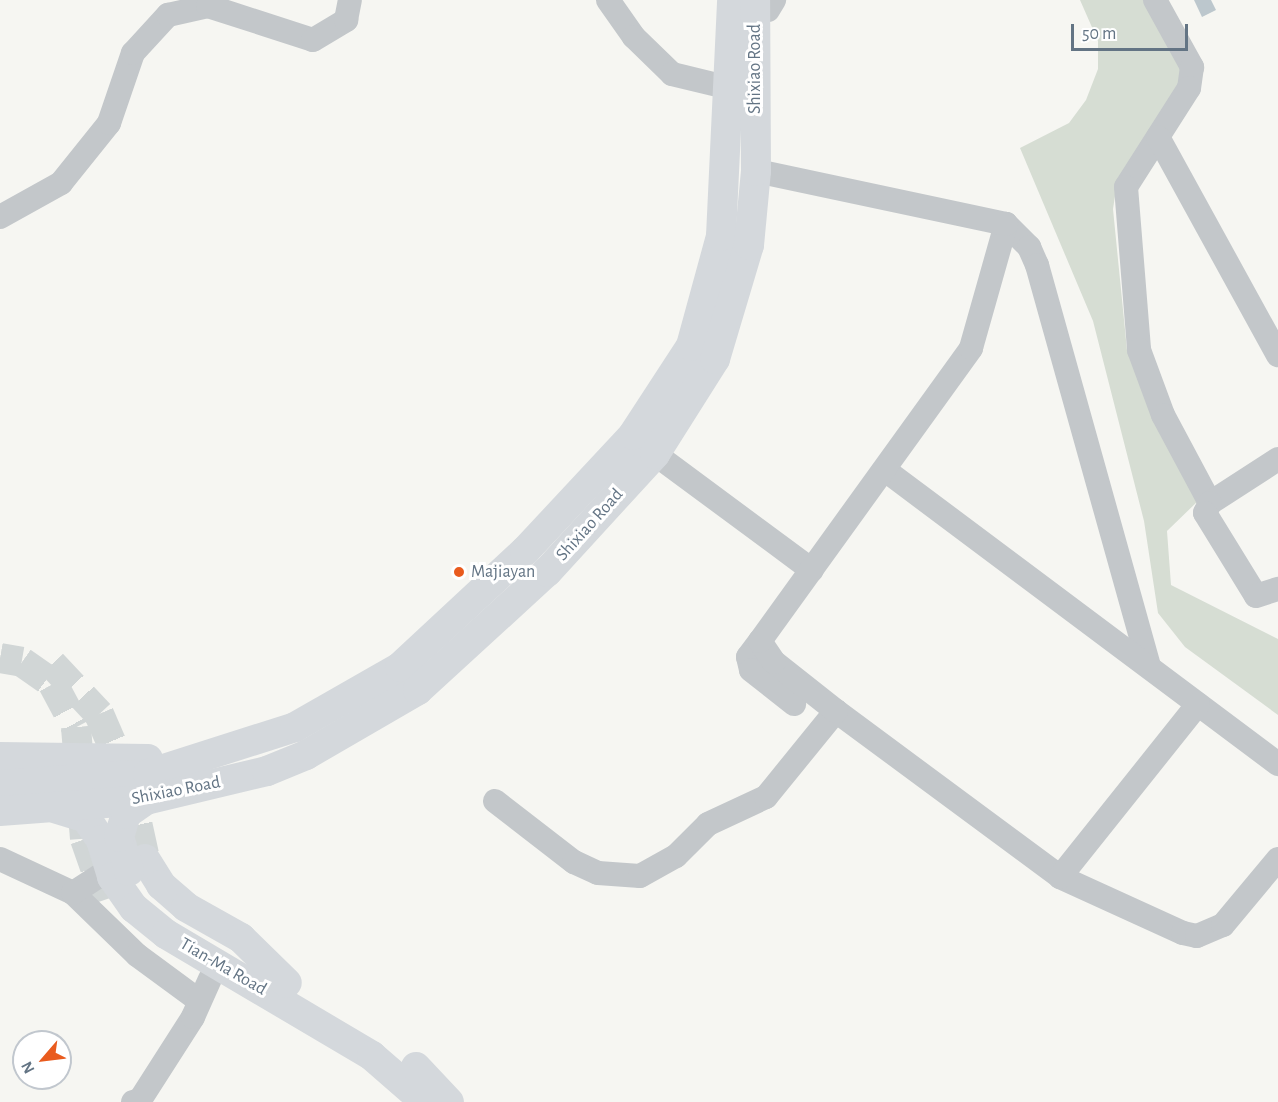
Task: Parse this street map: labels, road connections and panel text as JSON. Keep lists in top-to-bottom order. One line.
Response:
{"streets":{"main road":["Shixiao Road","Tian-Ma Road"]},"crossings":[["Shixiao Road","Tian-Ma Road"]],"places":["Majiayan"],"scale_bar":"50 m","north":"bottom left"}
